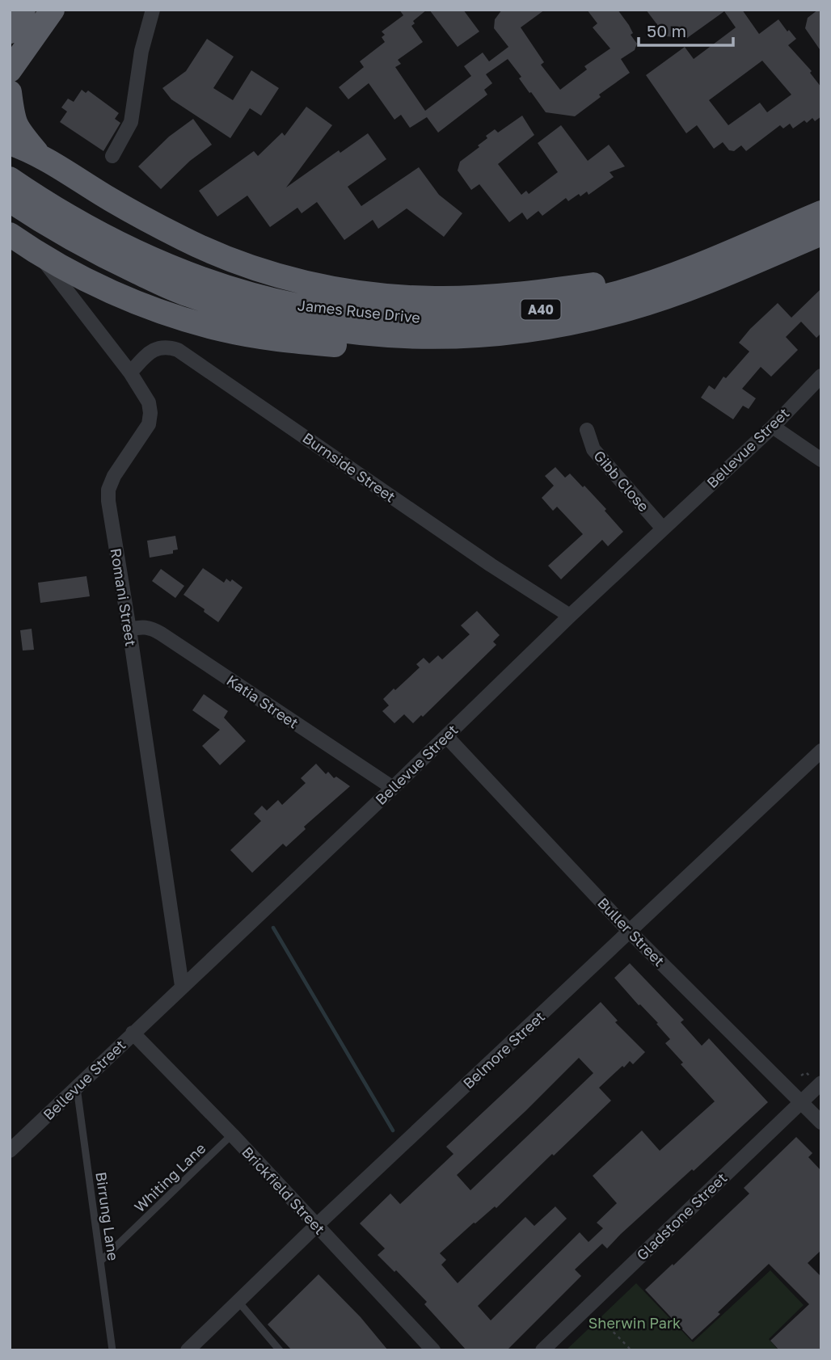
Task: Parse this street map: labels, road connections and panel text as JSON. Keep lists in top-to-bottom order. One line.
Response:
{"streets":{"highway":["A40","James Ruse Drive"],"street":["Bellevue Street","Burnside Street","Gibb Close","Romani Street","Katia Street","Buller Street","Belmore Street","Brickfield Street","Gladstone Street"],"lane":["Whiting Lane","Birrung Lane"]},"crossings":[["Bellevue Street","Burnside Street"],["Bellevue Street","Gibb Close"],["Bellevue Street","Romani Street"],["Bellevue Street","Katia Street"],["Bellevue Street","Buller Street"],["Bellevue Street","Brickfield Street"],["Bellevue Street","Birrung Lane"],["Burnside Street","Romani Street"],["Romani Street","Katia Street"],["Buller Street","Belmore Street"],["Buller Street","Gladstone Street"],["Belmore Street","Brickfield Street"],["Whiting Lane","Brickfield Street"],["Whiting Lane","Birrung Lane"]],"parks":["Sherwin Park"],"scale_bar":"50 m"}
